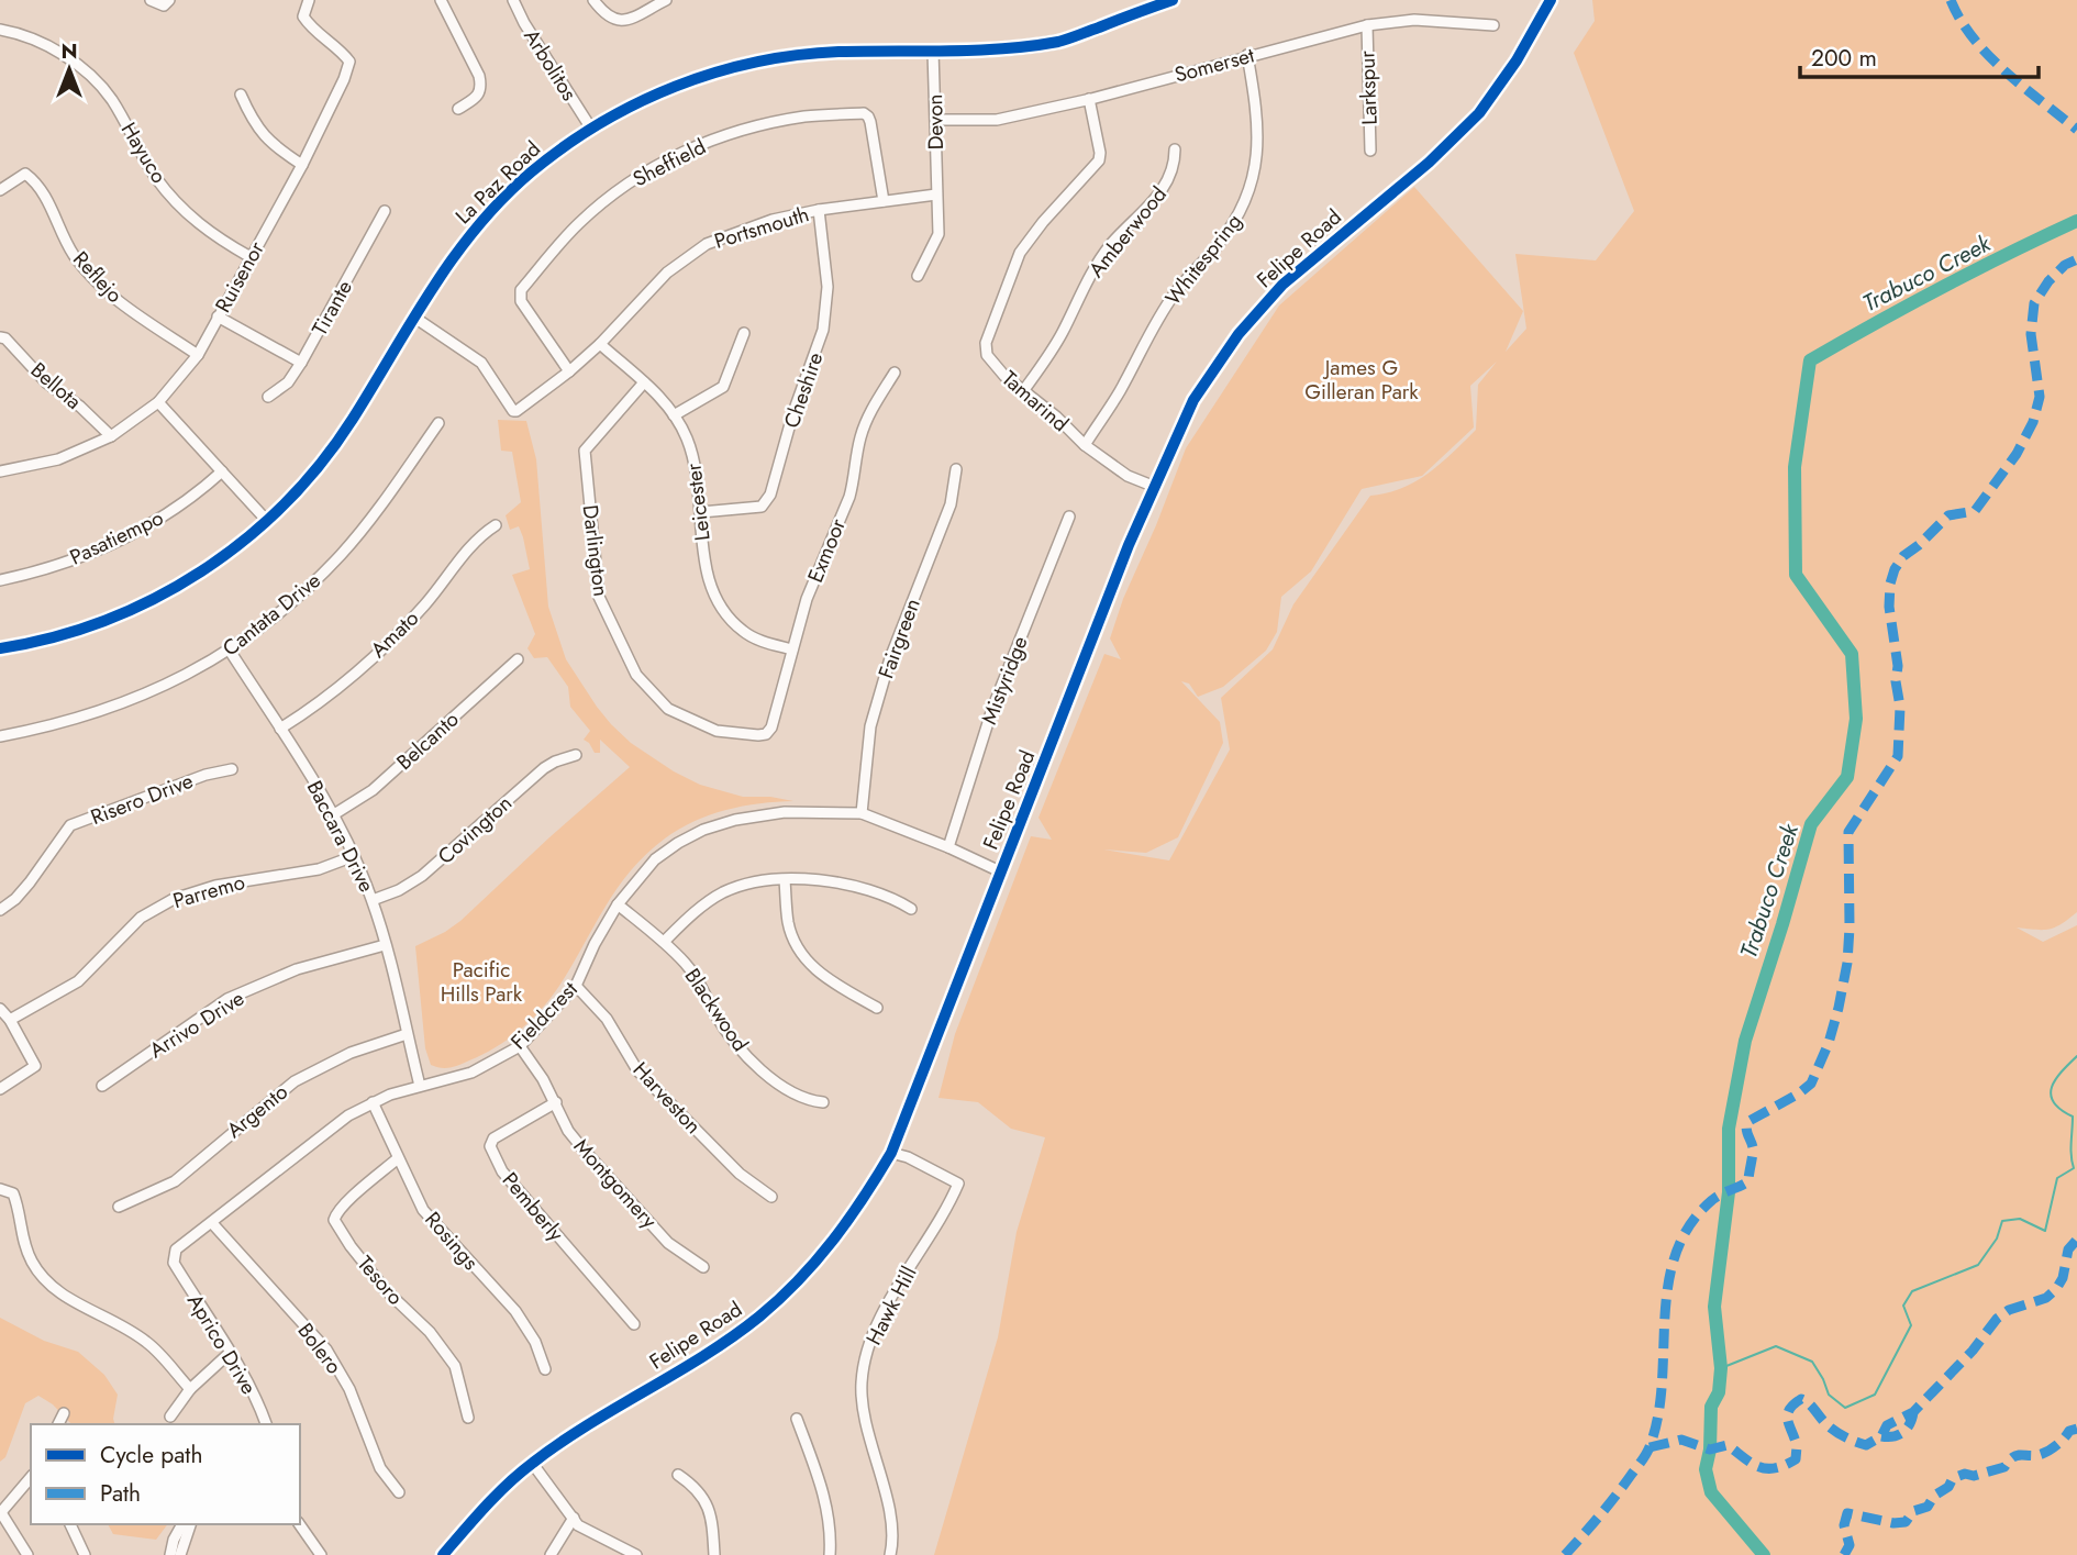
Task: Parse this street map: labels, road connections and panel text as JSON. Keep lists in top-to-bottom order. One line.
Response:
{"streets":{"main road":["La Paz Road","Felipe Road"],"street":["Arbolitos","Somerset","Larkspur","Devon","Hayuco","Sheffield","Portsmouth","Amberwood","Whitespring","Reflejo","Ruisenor","Tirante","Bellota","Cheshire","Tamarind","Leicester","Pasatiempo","Darlington","Exmoor","Cantata Drive","Amato","Fairgreen","Mistyridge","Belcanto","Risero Drive","Covington","Baccara Drive","Parremo","Blackwood","Fieldcrest","Arrivo Drive","Harveston","Argento","Montgomery","Pemberly","Rosings","Tesoro","Hawk Hill","Aprico Drive","Bolero"]},"crossings":[["Arbolitos","La Paz Road"],["Somerset","Larkspur"],["Somerset","Devon"],["Somerset","Whitespring"],["Somerset","Tamarind"],["Devon","La Paz Road"],["Devon","Portsmouth"],["Hayuco","Ruisenor"],["Sheffield","Portsmouth"],["La Paz Road","Portsmouth"],["Portsmouth","Cheshire"],["Portsmouth","Leicester"],["Amberwood","Tamarind"],["Felipe Road","Hawk Hill"],["Whitespring","Tamarind"],["Reflejo","Ruisenor"],["Ruisenor","Bellota"],["Cheshire","Leicester"],["Leicester","Darlington"],["Leicester","Exmoor"],["Darlington","Exmoor"],["Cantata Drive","Baccara Drive"],["Amato","Baccara Drive"],["Fairgreen","Fieldcrest"],["Belcanto","Baccara Drive"],["Covington","Baccara Drive"],["Baccara Drive","Parremo"],["Baccara Drive","Fieldcrest"],["Baccara Drive","Arrivo Drive"],["Baccara Drive","Argento"],["Blackwood","Fieldcrest"],["Fieldcrest","Harveston"],["Fieldcrest","Montgomery"],["Fieldcrest","Rosings"],["Fieldcrest","Aprico Drive"],["Fieldcrest","Bolero"],["Montgomery","Pemberly"],["Rosings","Tesoro"]],"water":["Trabuco Creek"],"parks":["James G Gilleran Park","Pacific Hills Park"],"legend":["Cycle path","Path"],"scale_bar":"200 m","north":"top"}
